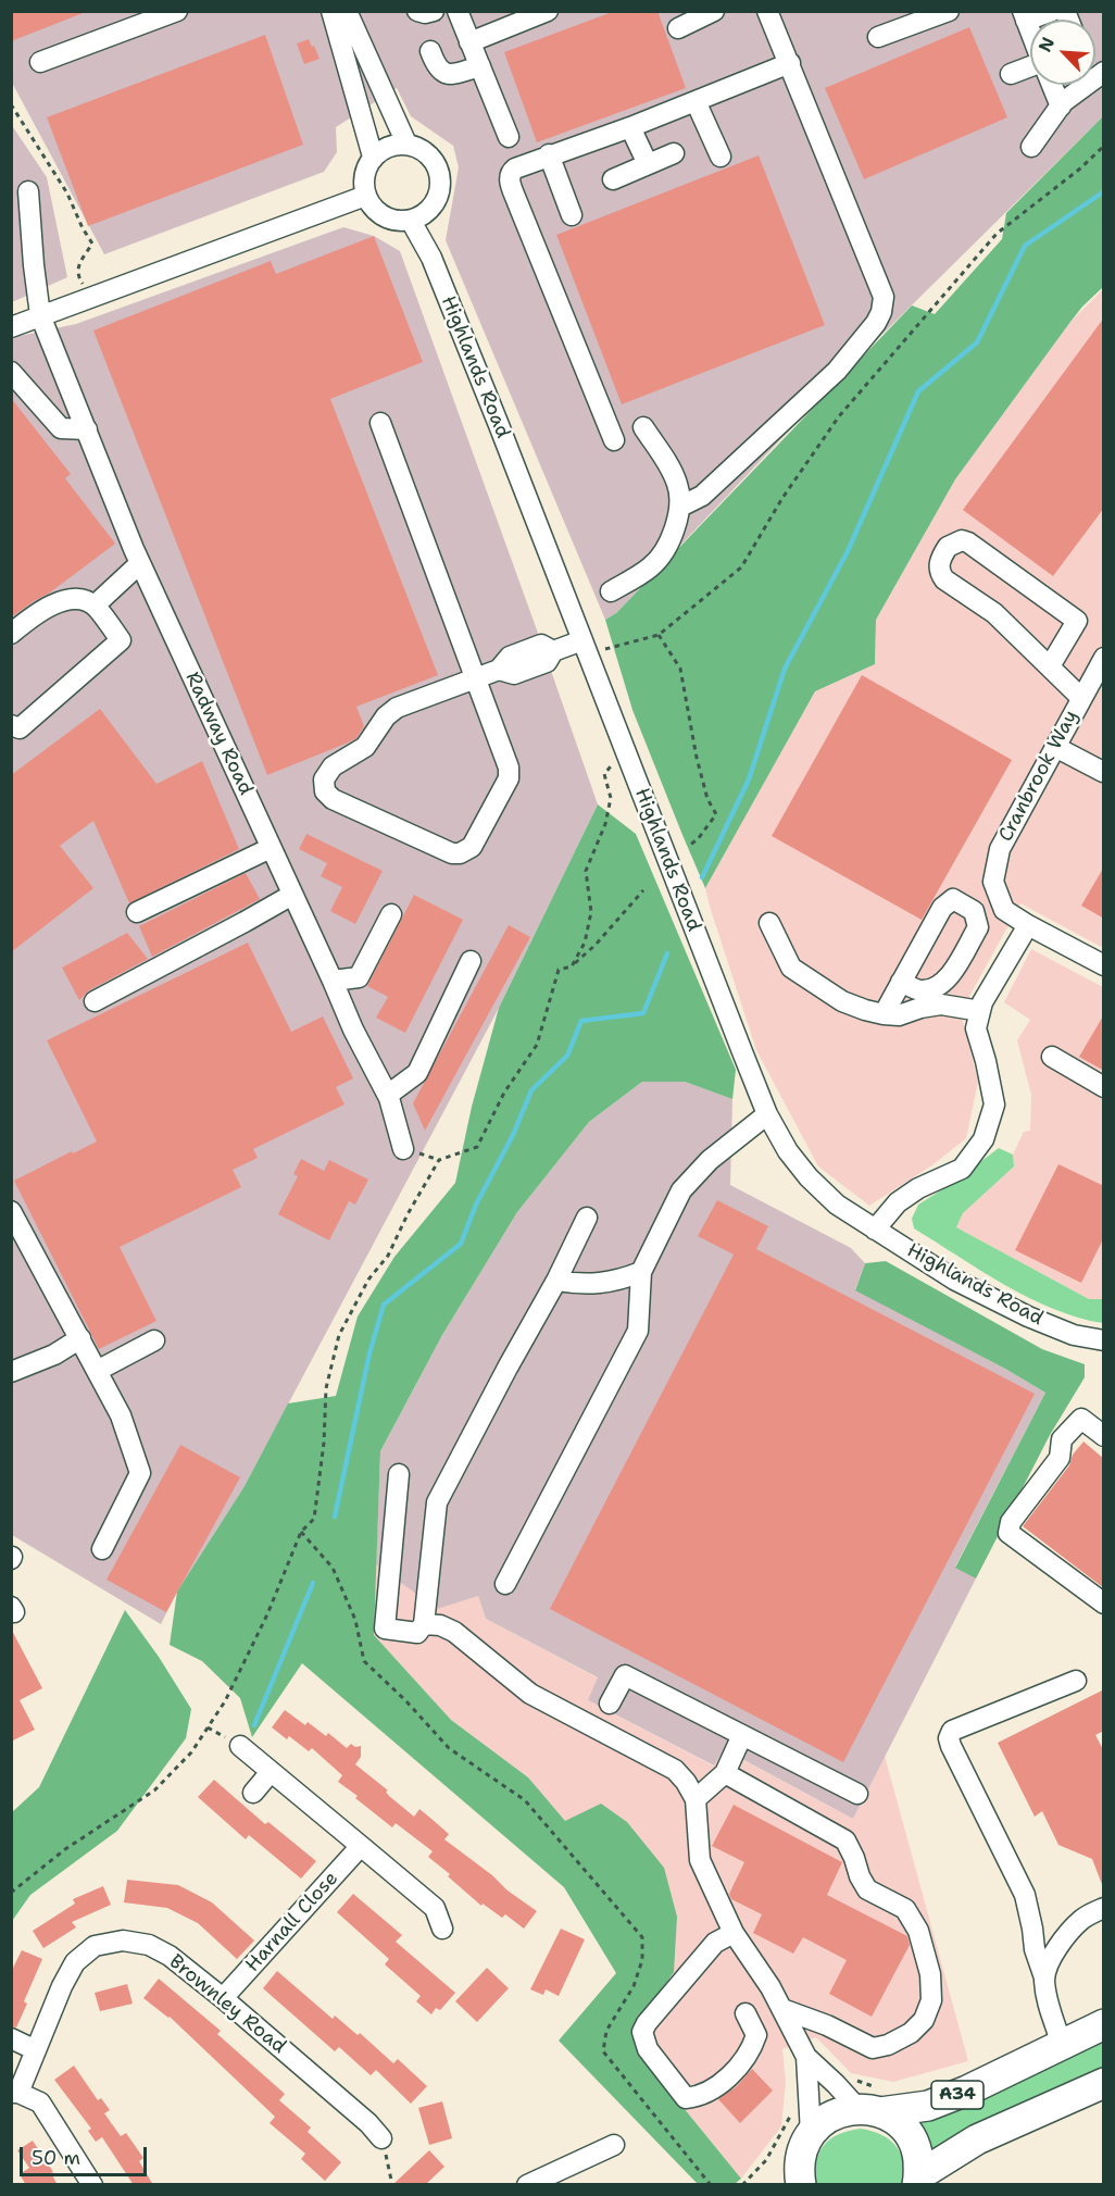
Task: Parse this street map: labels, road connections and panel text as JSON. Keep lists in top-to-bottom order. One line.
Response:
{"streets":{"highway":["A34"],"street":["Highlands Road","Radway Road","Cranbrook Way","Harnall Close","Brownley Road"]},"crossings":[["Harnall Close","Brownley Road"]],"scale_bar":"50 m","north":"top left"}
